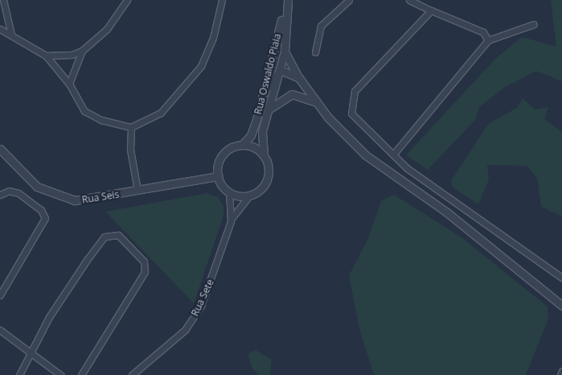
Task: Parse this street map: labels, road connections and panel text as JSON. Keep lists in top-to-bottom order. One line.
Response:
{"streets":{"street":["Rua Oswaldo Piaia","Rua Seis","Rua Sete"]},"crossings":[["Rua Oswaldo Piaia","Rua Seis"],["Rua Oswaldo Piaia","Rua Sete"],["Rua Seis","Rua Sete"]]}
